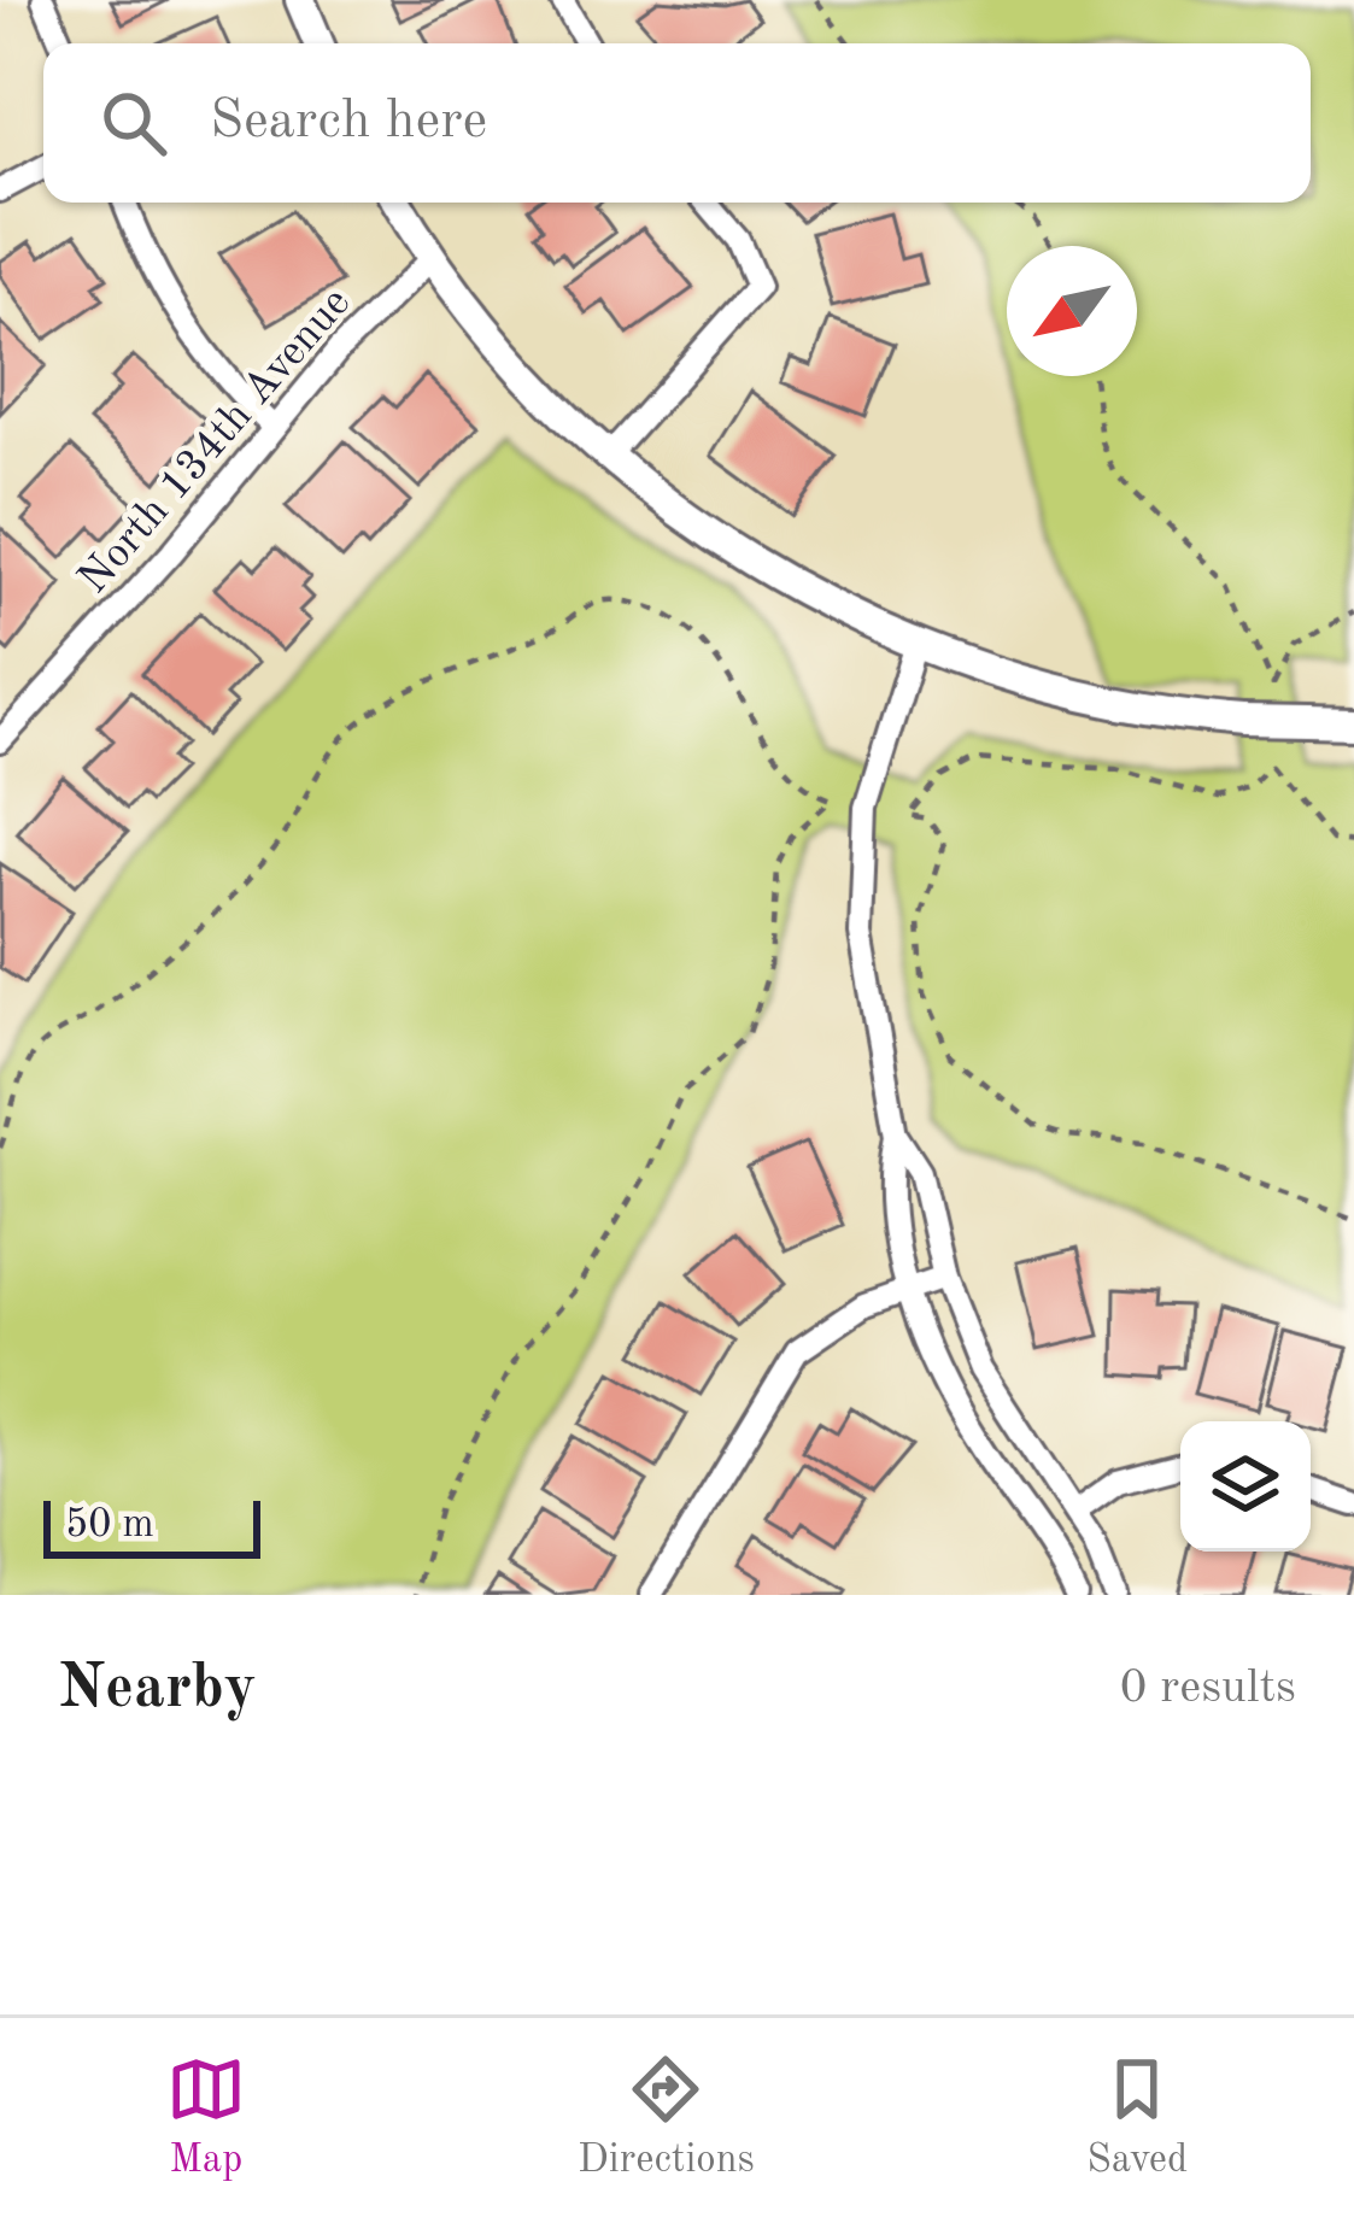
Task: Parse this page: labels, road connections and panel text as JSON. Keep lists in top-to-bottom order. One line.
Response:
{"streets":{"street":["North 134th Avenue"]},"scale_bar":"50 m","north":"bottom left","page":{"search":"Search here","scale":"50 m","heading":["Nearby","0 results"],"nav":["Map","Directions","Saved"]}}
